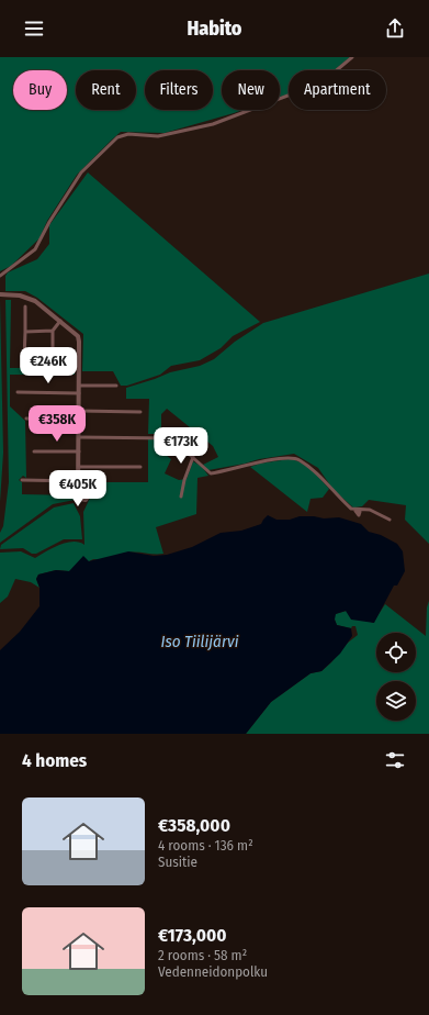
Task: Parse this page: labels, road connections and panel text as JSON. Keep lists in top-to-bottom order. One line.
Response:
{"water":["Iso Tiilijärvi"],"page":{"header":"Habito","chip":["Buy","Rent","Filters","New","Apartment"],"price":["€246K","€358K","€173K","€405K"],"heading":"4 homes","list":[{"name":"€358,000","note":"4 rooms · 136 m² · Susitie"},{"name":"€173,000","note":"2 rooms · 58 m² · Vedenneidonpolku"}]}}
